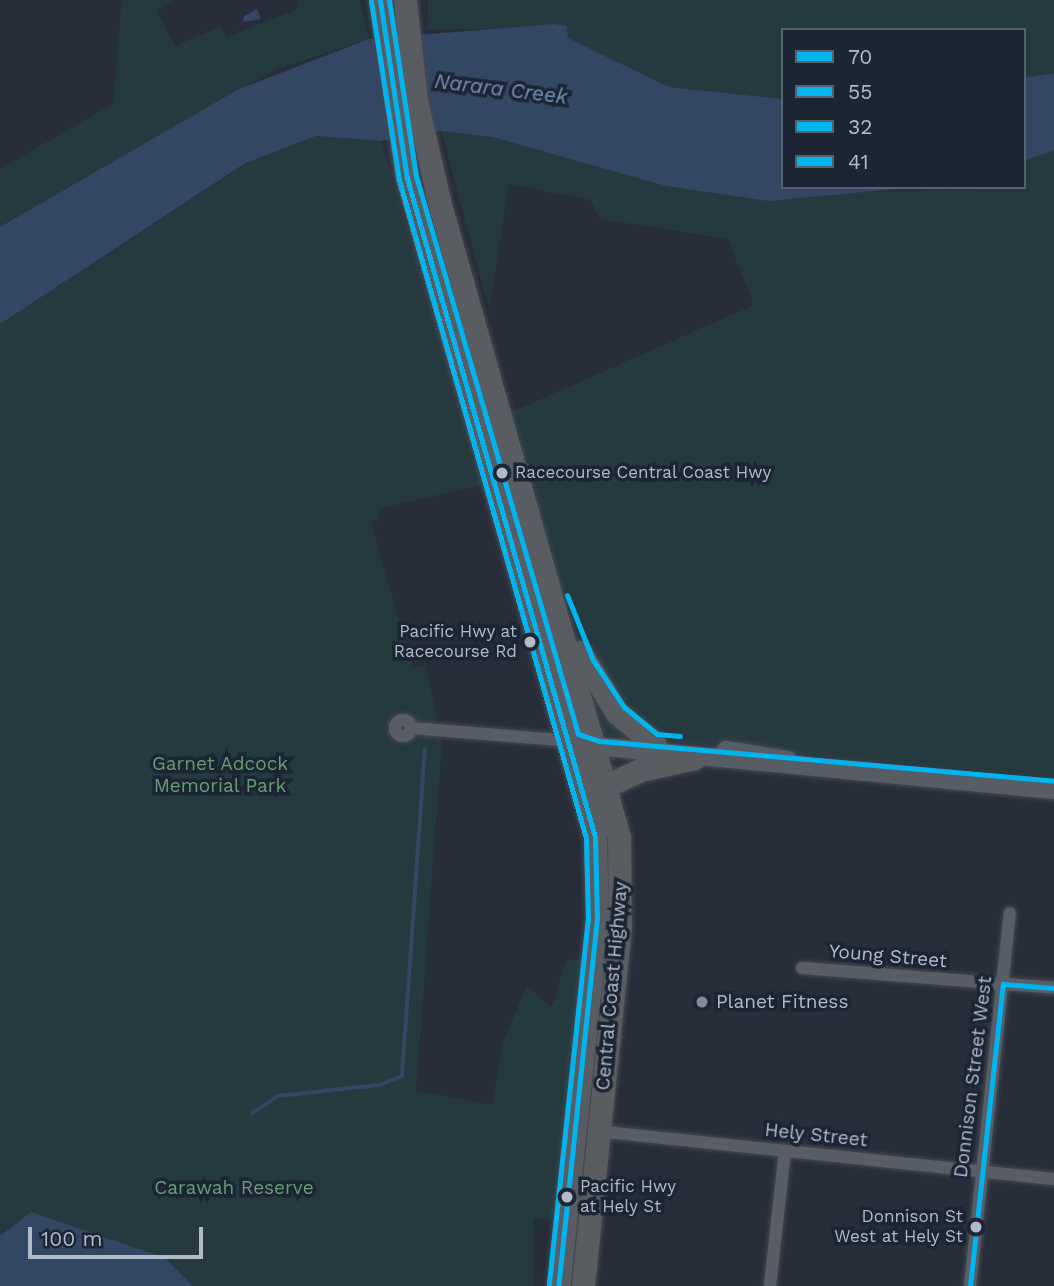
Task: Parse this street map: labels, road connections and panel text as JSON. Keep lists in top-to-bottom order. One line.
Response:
{"streets":{"highway":["Central Coast Highway"],"street":["Young Street","Donnison Street West","Hely Street"]},"crossings":[["Young Street","Donnison Street West"],["Central Coast Highway","Hely Street"],["Donnison Street West","Hely Street"]],"water":["Narara Creek"],"parks":["Garnet Adcock Memorial Park","Carawah Reserve"],"places":["Racecourse Central Coast Hwy","Pacific Hwy at Racecourse Rd","Planet Fitness","Pacific Hwy at Hely St","Donnison St West at Hely St"],"lines":["transit line 70","transit line 32","transit line 55","transit line 41"],"legend":["70","55","32","41"],"scale_bar":"100 m"}
